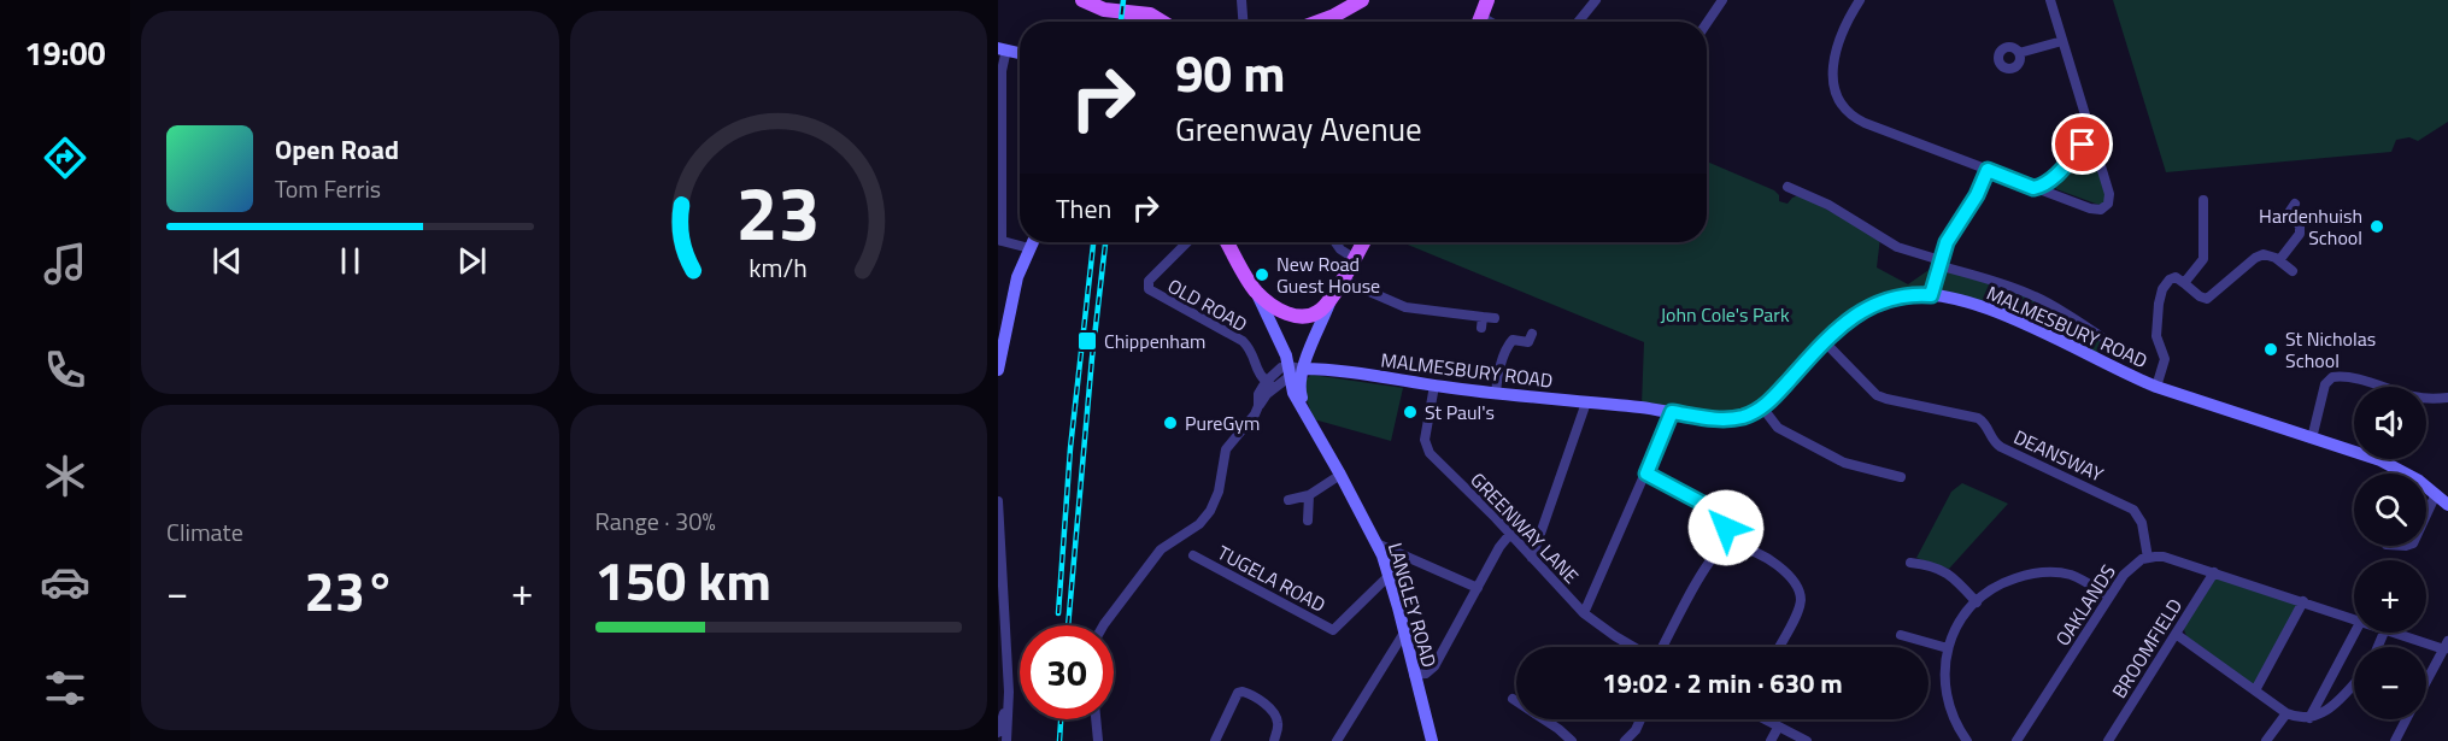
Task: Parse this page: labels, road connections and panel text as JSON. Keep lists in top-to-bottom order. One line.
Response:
{"streets":{"main road":["MALMESBURY ROAD","LANGLEY ROAD"],"street":["OLD ROAD","DEANSWAY","GREENWAY LANE","TUGELA ROAD","OAKLANDS","BROOMFIELD"]},"crossings":[["MALMESBURY ROAD","DEANSWAY"],["MALMESBURY ROAD","GREENWAY LANE"],["MALMESBURY ROAD","LANGLEY ROAD"],["DEANSWAY","OAKLANDS"],["TUGELA ROAD","LANGLEY ROAD"]],"parks":["John Cole's Park"],"places":{"other":["Hardenhuish School","New Road Guest House","St Nicholas School","St Paul's","PureGym"],"transit":["Chippenham"]},"page":{"tabs":"19:00","turn":["90 m","Greenway Avenue"],"song":["Open Road","Tom Ferris"],"then":"Then","map_buttons":["+","−"],"tile":["Climate",["Range · 30%","150 km"]],"heat":["−","23°","+"],"limit":"30","trip":"19:02 · 2 min · 630 m","gauge":["23","km/h"]}}
